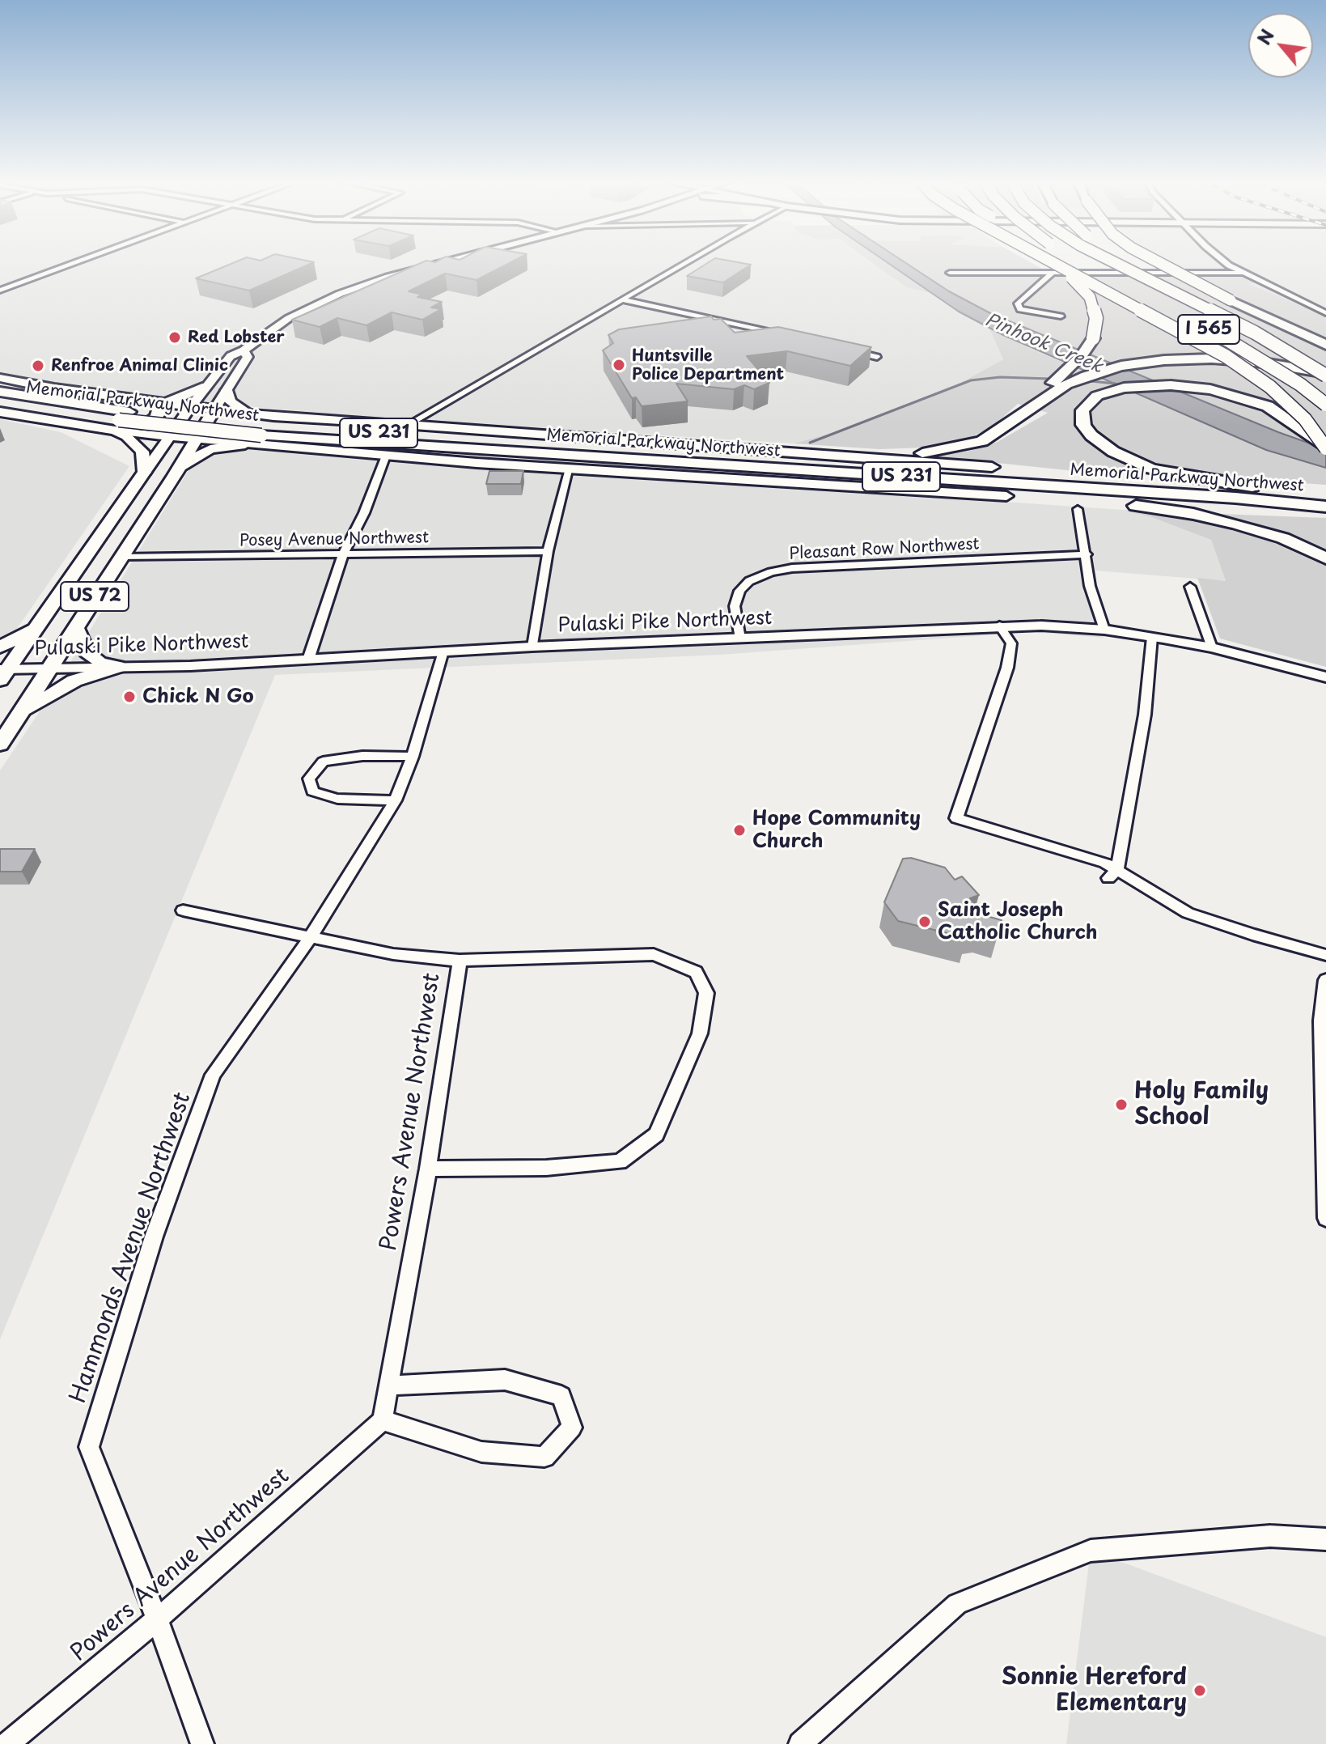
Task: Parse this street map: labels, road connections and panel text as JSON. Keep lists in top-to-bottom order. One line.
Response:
{"streets":{"highway":["I 565","Memorial Parkway Northwest","US 231","US 72"],"main road":["Pulaski Pike Northwest"],"street":["Posey Avenue Northwest","Pleasant Row Northwest","Powers Avenue Northwest","Hammonds Avenue Northwest"]},"crossings":[["Memorial Parkway Northwest","US 72"],["Posey Avenue Northwest","US 72"],["Pleasant Row Northwest","Pulaski Pike Northwest"],["US 72","Pulaski Pike Northwest"],["Pulaski Pike Northwest","Hammonds Avenue Northwest"],["Powers Avenue Northwest","Hammonds Avenue Northwest"]],"water":["Pinhook Creek"],"places":["Red Lobster","Huntsville Police Department","Renfroe Animal Clinic","Chick N Go","Hope Community Church","Saint Joseph Catholic Church","Holy Family School","Sonnie Hereford Elementary"],"north":"top left"}
